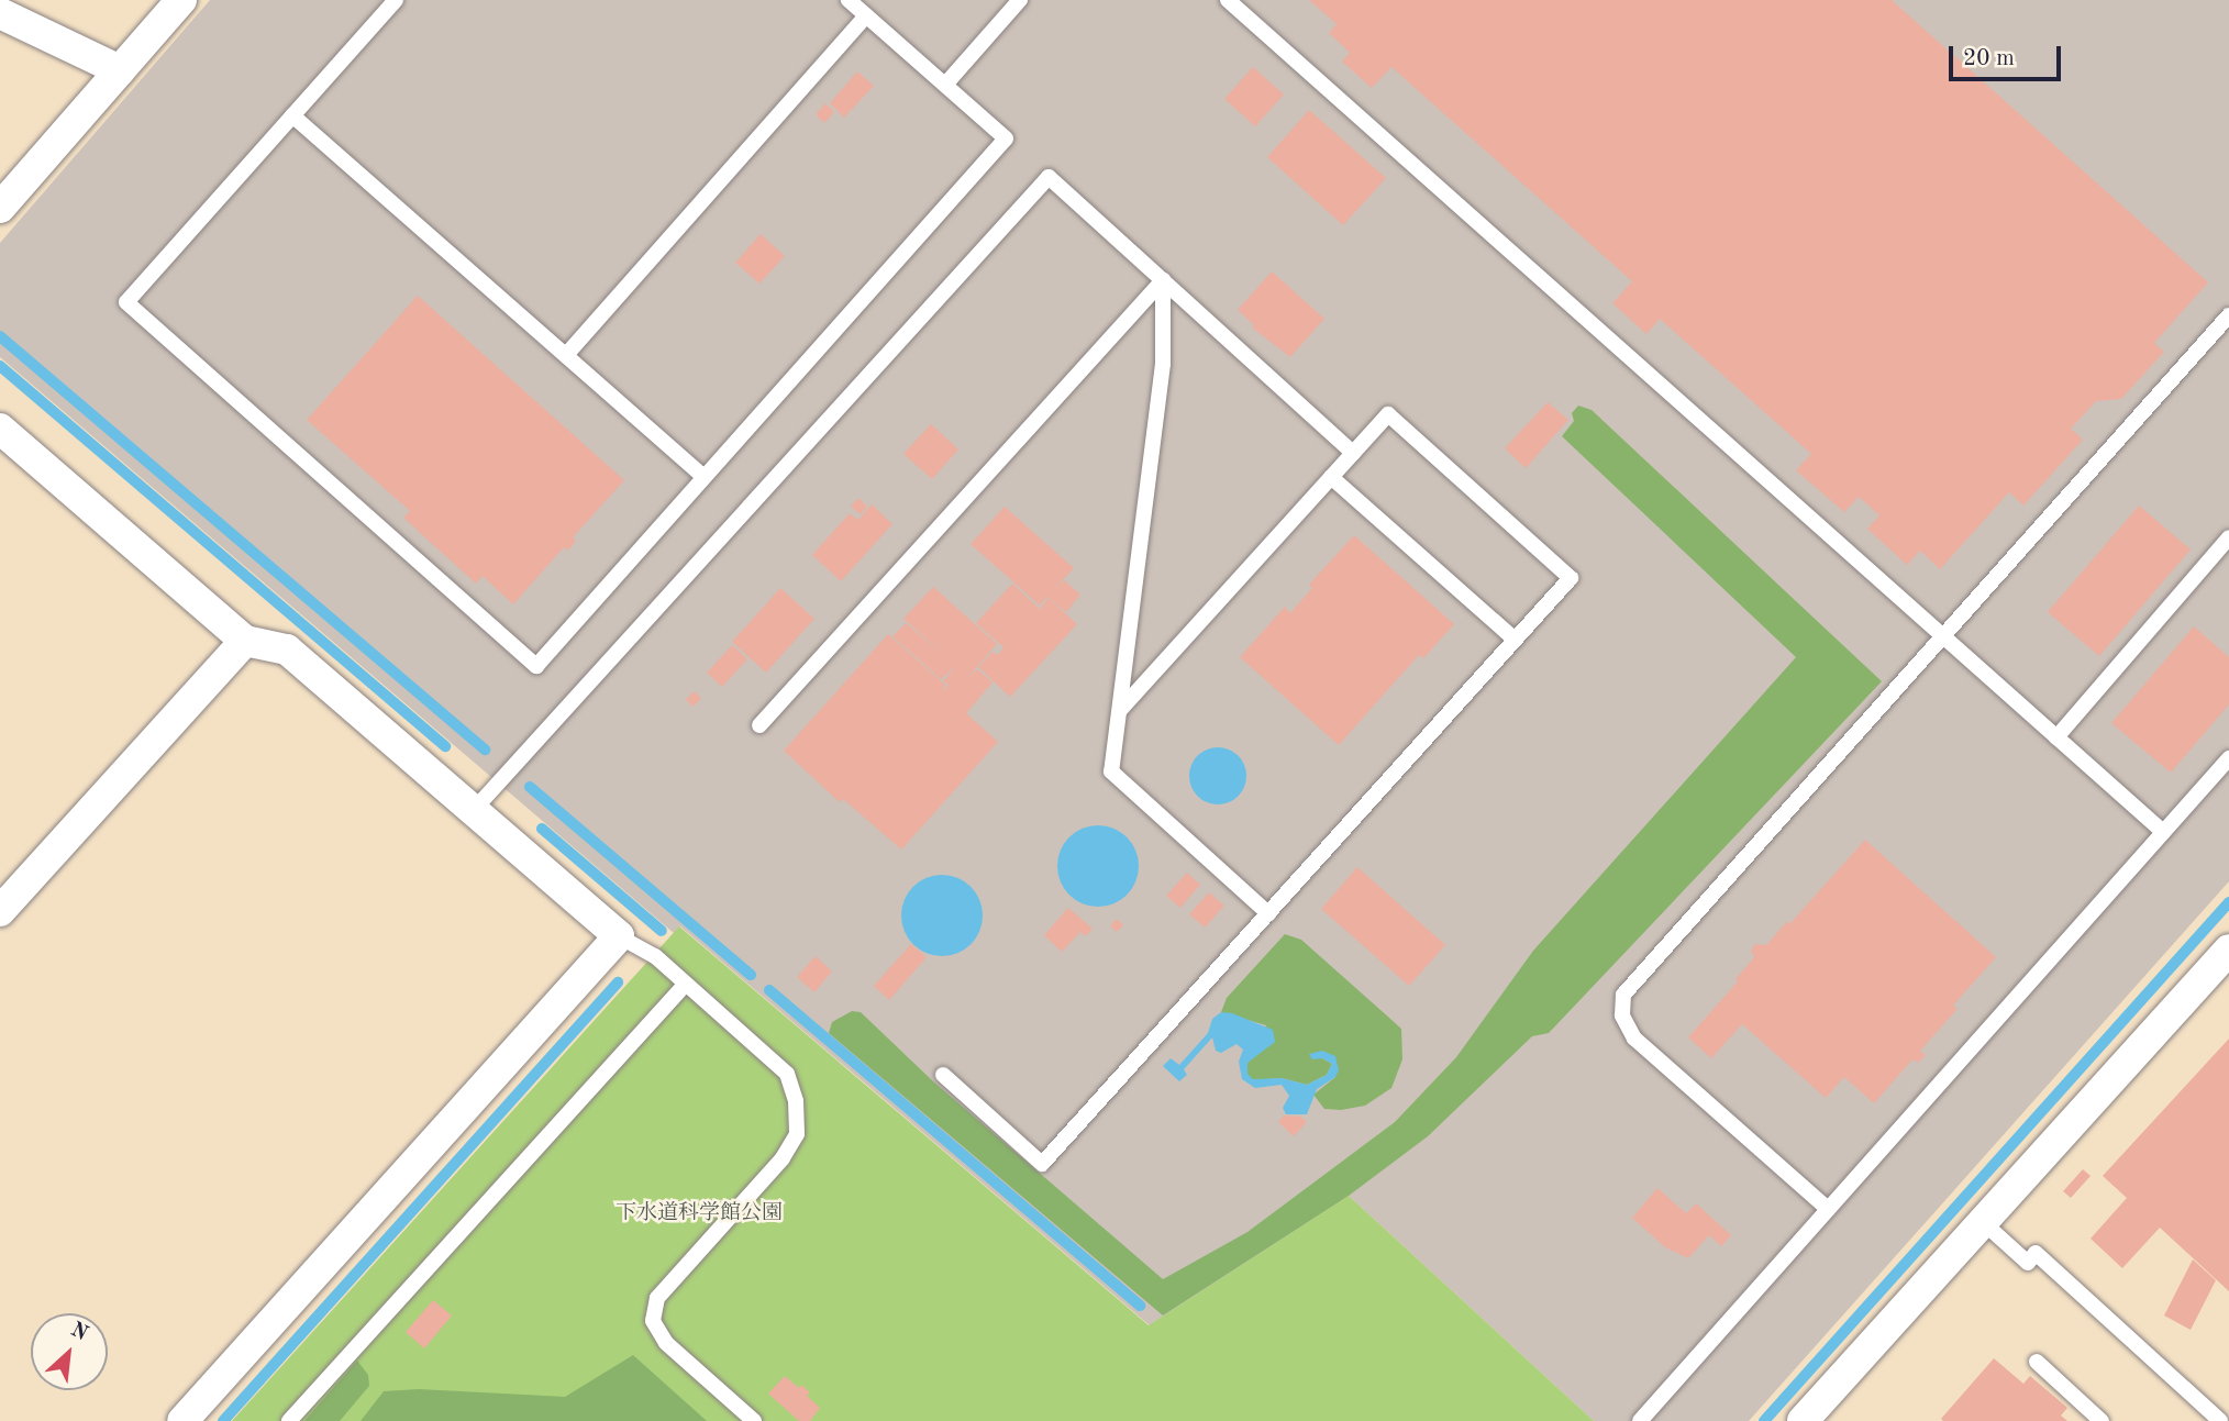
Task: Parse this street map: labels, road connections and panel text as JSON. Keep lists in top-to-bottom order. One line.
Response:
{"parks":["下水道科学館公園"],"scale_bar":"20 m","north":"top right"}
